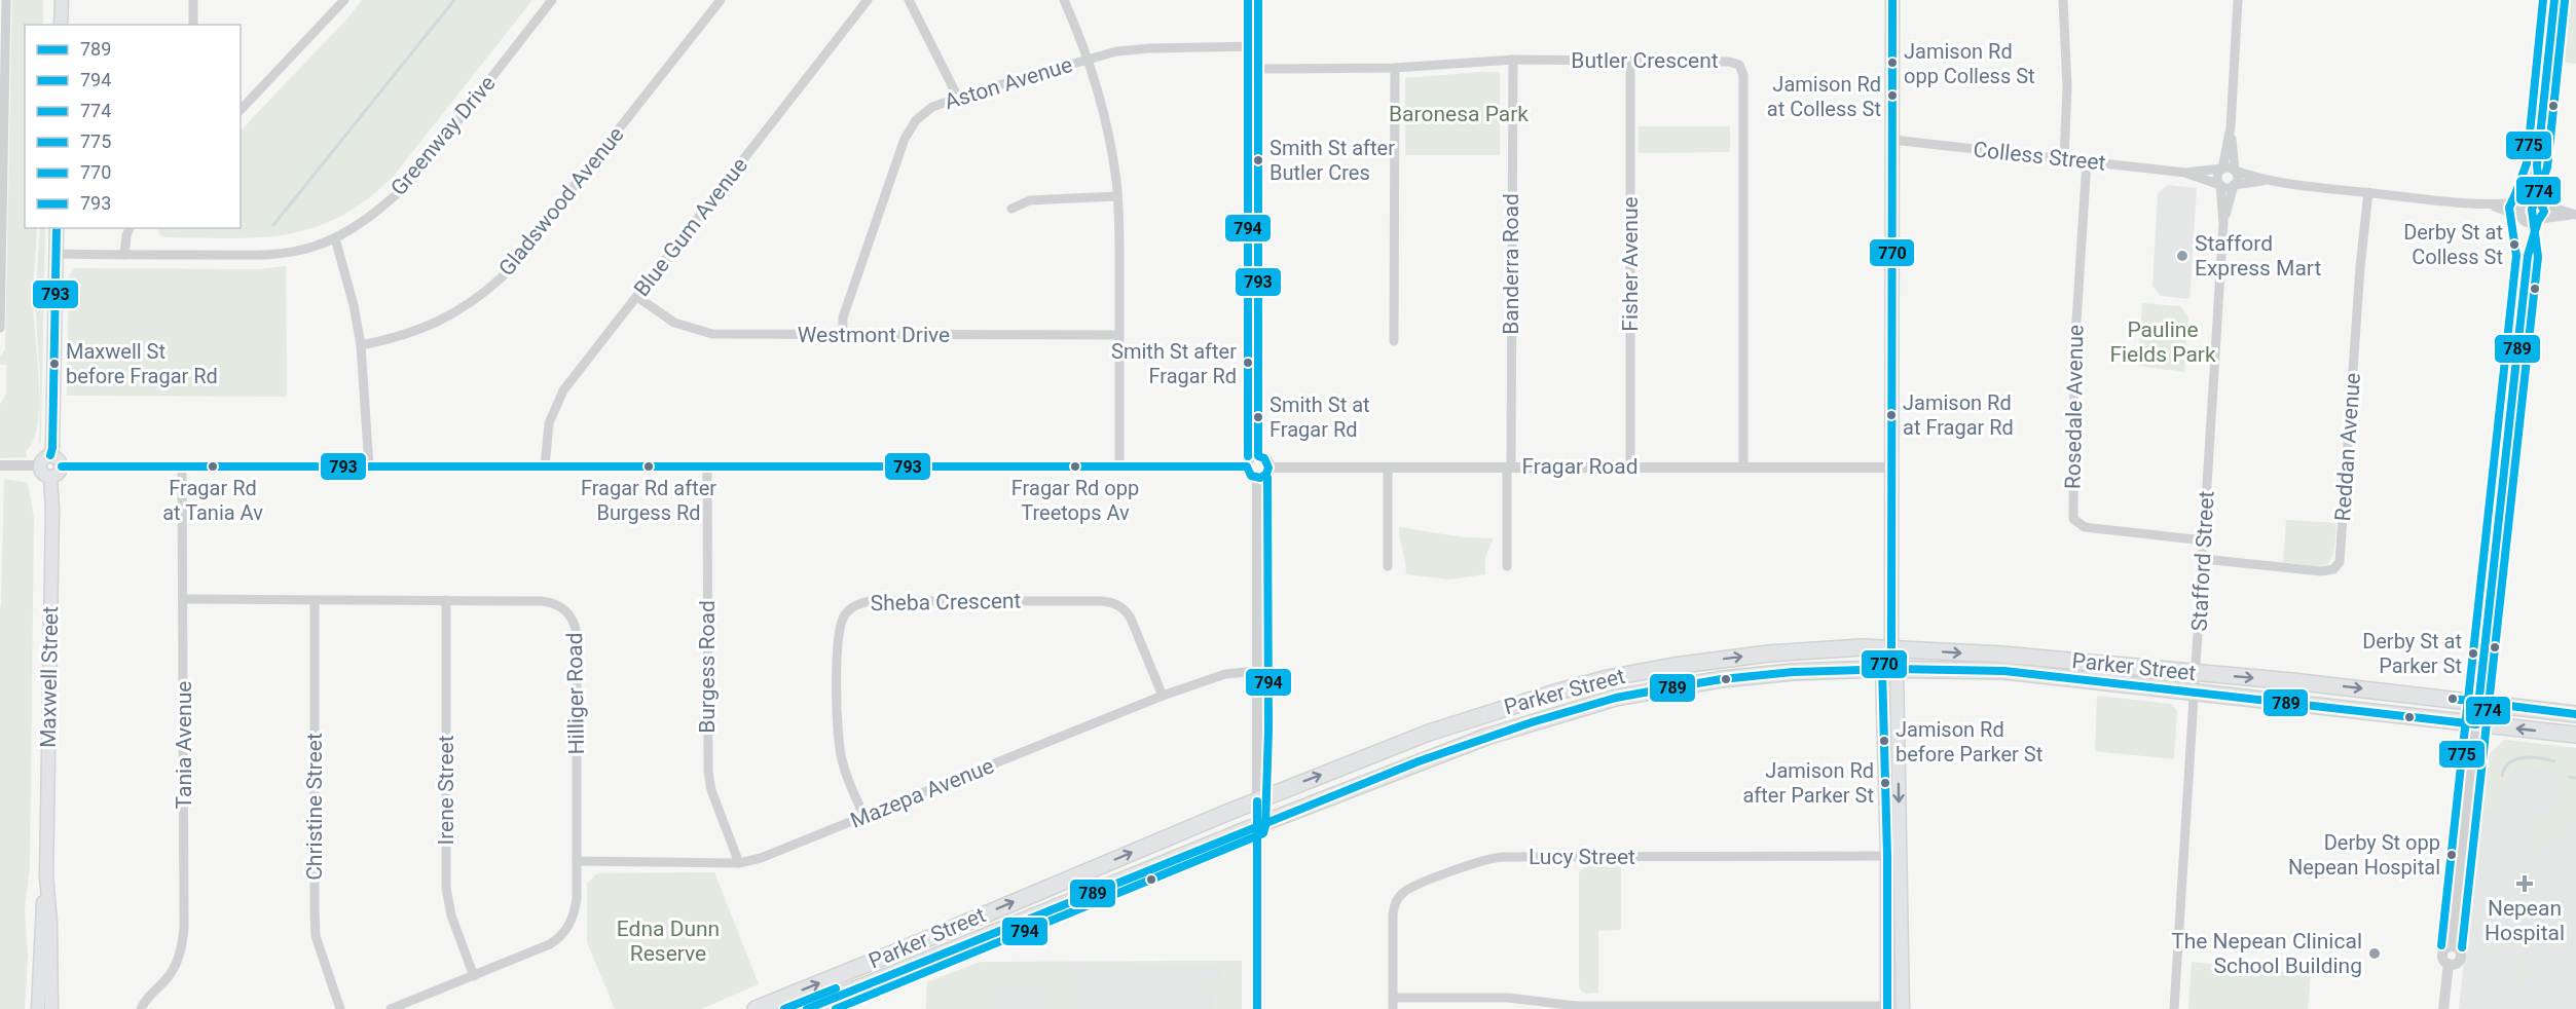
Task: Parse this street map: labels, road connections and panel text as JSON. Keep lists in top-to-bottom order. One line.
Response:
{"streets":{"highway":["Parker Street"],"main road":["Maxwell Street"],"street":["Butler Crescent","Aston Avenue","Greenway Drive","Colless Street","Gladswood Avenue","Blue Gum Avenue","Banderra Road","Fisher Avenue","Westmont Drive","Rosedale Avenue","Reddan Avenue","Fragar Road","Stafford Street","Sheba Crescent","Burgess Road","Hilliger Road","Tania Avenue","Irene Street","Mazepa Avenue","Christine Street","Lucy Street"]},"crossings":[["Butler Crescent","Banderra Road"],["Butler Crescent","Fisher Avenue"],["Butler Crescent","Fragar Road"],["Aston Avenue","Westmont Drive"],["Colless Street","Rosedale Avenue"],["Colless Street","Stafford Street"],["Blue Gum Avenue","Westmont Drive"],["Banderra Road","Fragar Road"],["Fisher Avenue","Fragar Road"],["Rosedale Avenue","Stafford Street"],["Reddan Avenue","Stafford Street"],["Stafford Street","Parker Street"],["Sheba Crescent","Mazepa Avenue"],["Burgess Road","Mazepa Avenue"],["Hilliger Road","Tania Avenue"],["Hilliger Road","Irene Street"],["Hilliger Road","Mazepa Avenue"],["Hilliger Road","Christine Street"]],"parks":["Baronesa Park","Pauline Fields Park","Edna Dunn Reserve"],"places":{"other":["Jamison Rd opp Colless St","Jamison Rd at Colless St","Smith St after Butler Cres","Derby St at Colless St","Stafford Express Mart","Smith St after Fragar Rd","Maxwell St before Fragar Rd","Jamison Rd at Fragar Rd","Smith St at Fragar Rd","Fragar Rd at Tania Av","Fragar Rd after Burgess Rd","Fragar Rd opp Treetops Av","Derby St at Parker St","Jamison Rd before Parker St","Jamison Rd after Parker St","Derby St opp Nepean Hospital","The Nepean Clinical School Building"],"health":["Nepean Hospital"]},"lines":["transit line 789","transit line 794","transit line 775","transit line 770","transit line 793","transit line 774"],"legend":["789","794","774","775","770","793"]}
